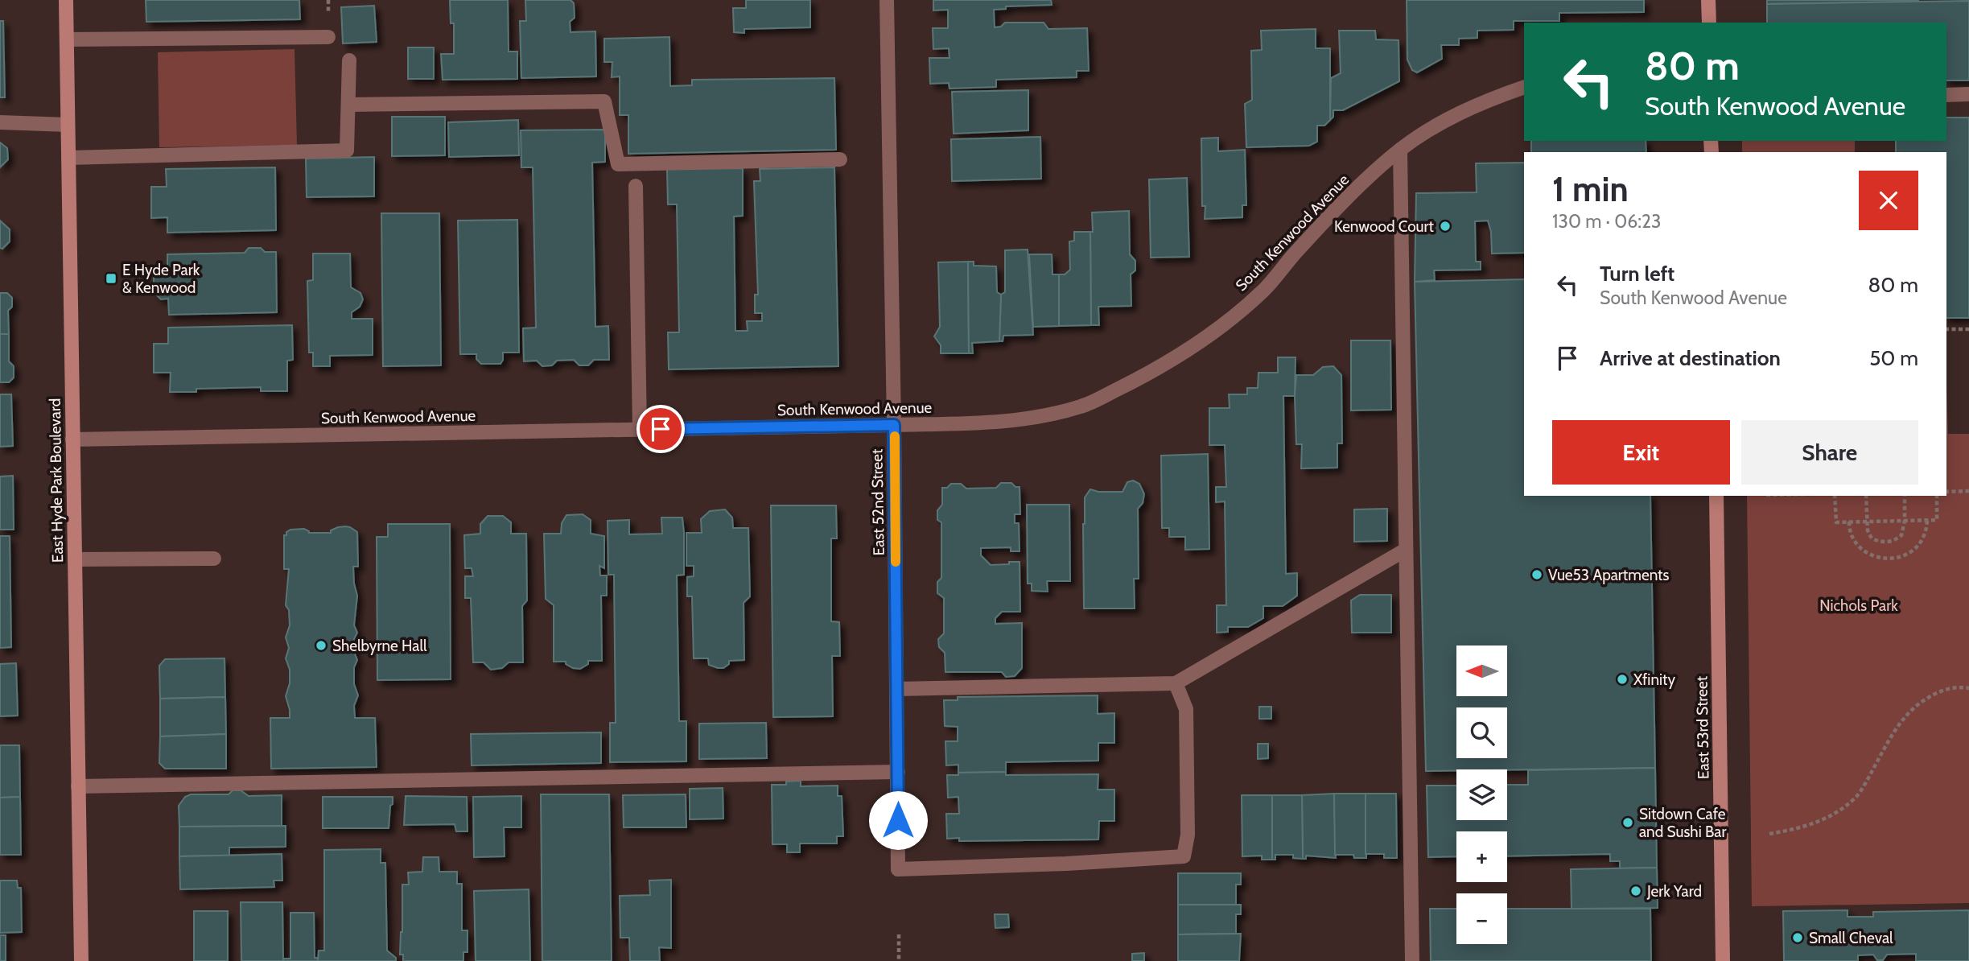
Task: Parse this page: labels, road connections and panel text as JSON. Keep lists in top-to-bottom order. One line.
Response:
{"streets":{"main road":["East Hyde Park Boulevard","East 53rd Street"],"street":["South Kenwood Avenue","East 52nd Street"]},"crossings":[["South Kenwood Avenue","East Hyde Park Boulevard"],["South Kenwood Avenue","East 52nd Street"]],"parks":["Nichols Park"],"places":{"other":["Kenwood Court","Vue53 Apartments","Shelbyrne Hall","Xfinity","Sitdown Cafe and Sushi Bar","Jerk Yard","Small Cheval"],"transit":["E Hyde Park & Kenwood"]},"north":"left","page":{"turn":["80 m","South Kenwood Avenue"],"heading":["1 min","130 m · 06:23"],"list":[{"name":"Turn left","note":"South Kenwood Avenue","value":"80 m"},{"name":"Arrive at destination","value":"50 m"}],"buttons":["Exit","Share"],"map_buttons":["+","−"]}}
